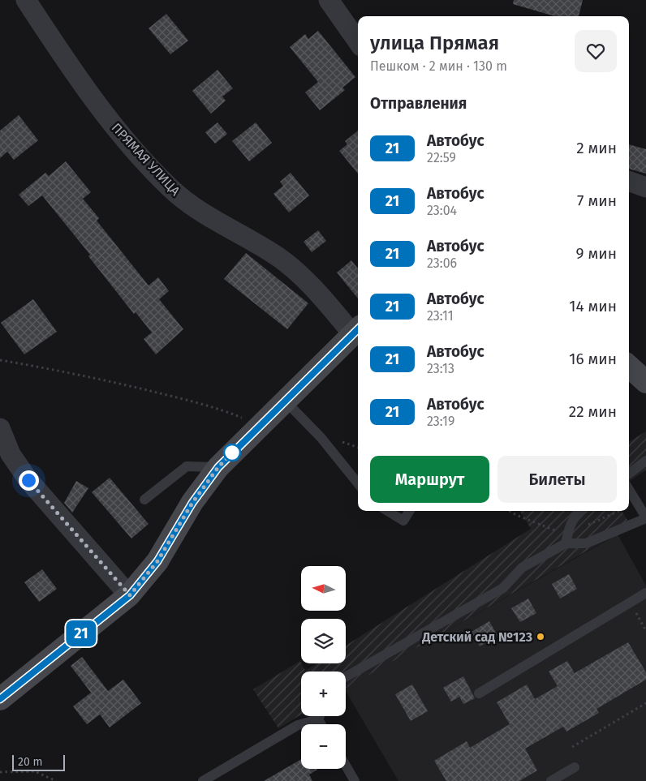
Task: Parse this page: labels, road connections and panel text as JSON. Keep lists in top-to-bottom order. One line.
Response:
{"streets":{"street":["ПРЯМАЯ УЛИЦА"]},"places":["Детский сад №123"],"lines":["bus line 21"],"scale_bar":"20 m","north":"left","page":{"on_map":"21","heading":[["улица Прямая","Пешком · 2 мин · 130 m"],"Отправления"],"list":[{"mark":"21","name":"Автобус","note":"22:59","value":"2 мин"},{"mark":"21","name":"Автобус","note":"23:04","value":"7 мин"},{"mark":"21","name":"Автобус","note":"23:06","value":"9 мин"},{"mark":"21","name":"Автобус","note":"23:11","value":"14 мин"},{"mark":"21","name":"Автобус","note":"23:13","value":"16 мин"},{"mark":"21","name":"Автобус","note":"23:19","value":"22 мин"}],"buttons":["Маршрут","Билеты"],"map_buttons":["+","−"],"scale":"20 m"}}
